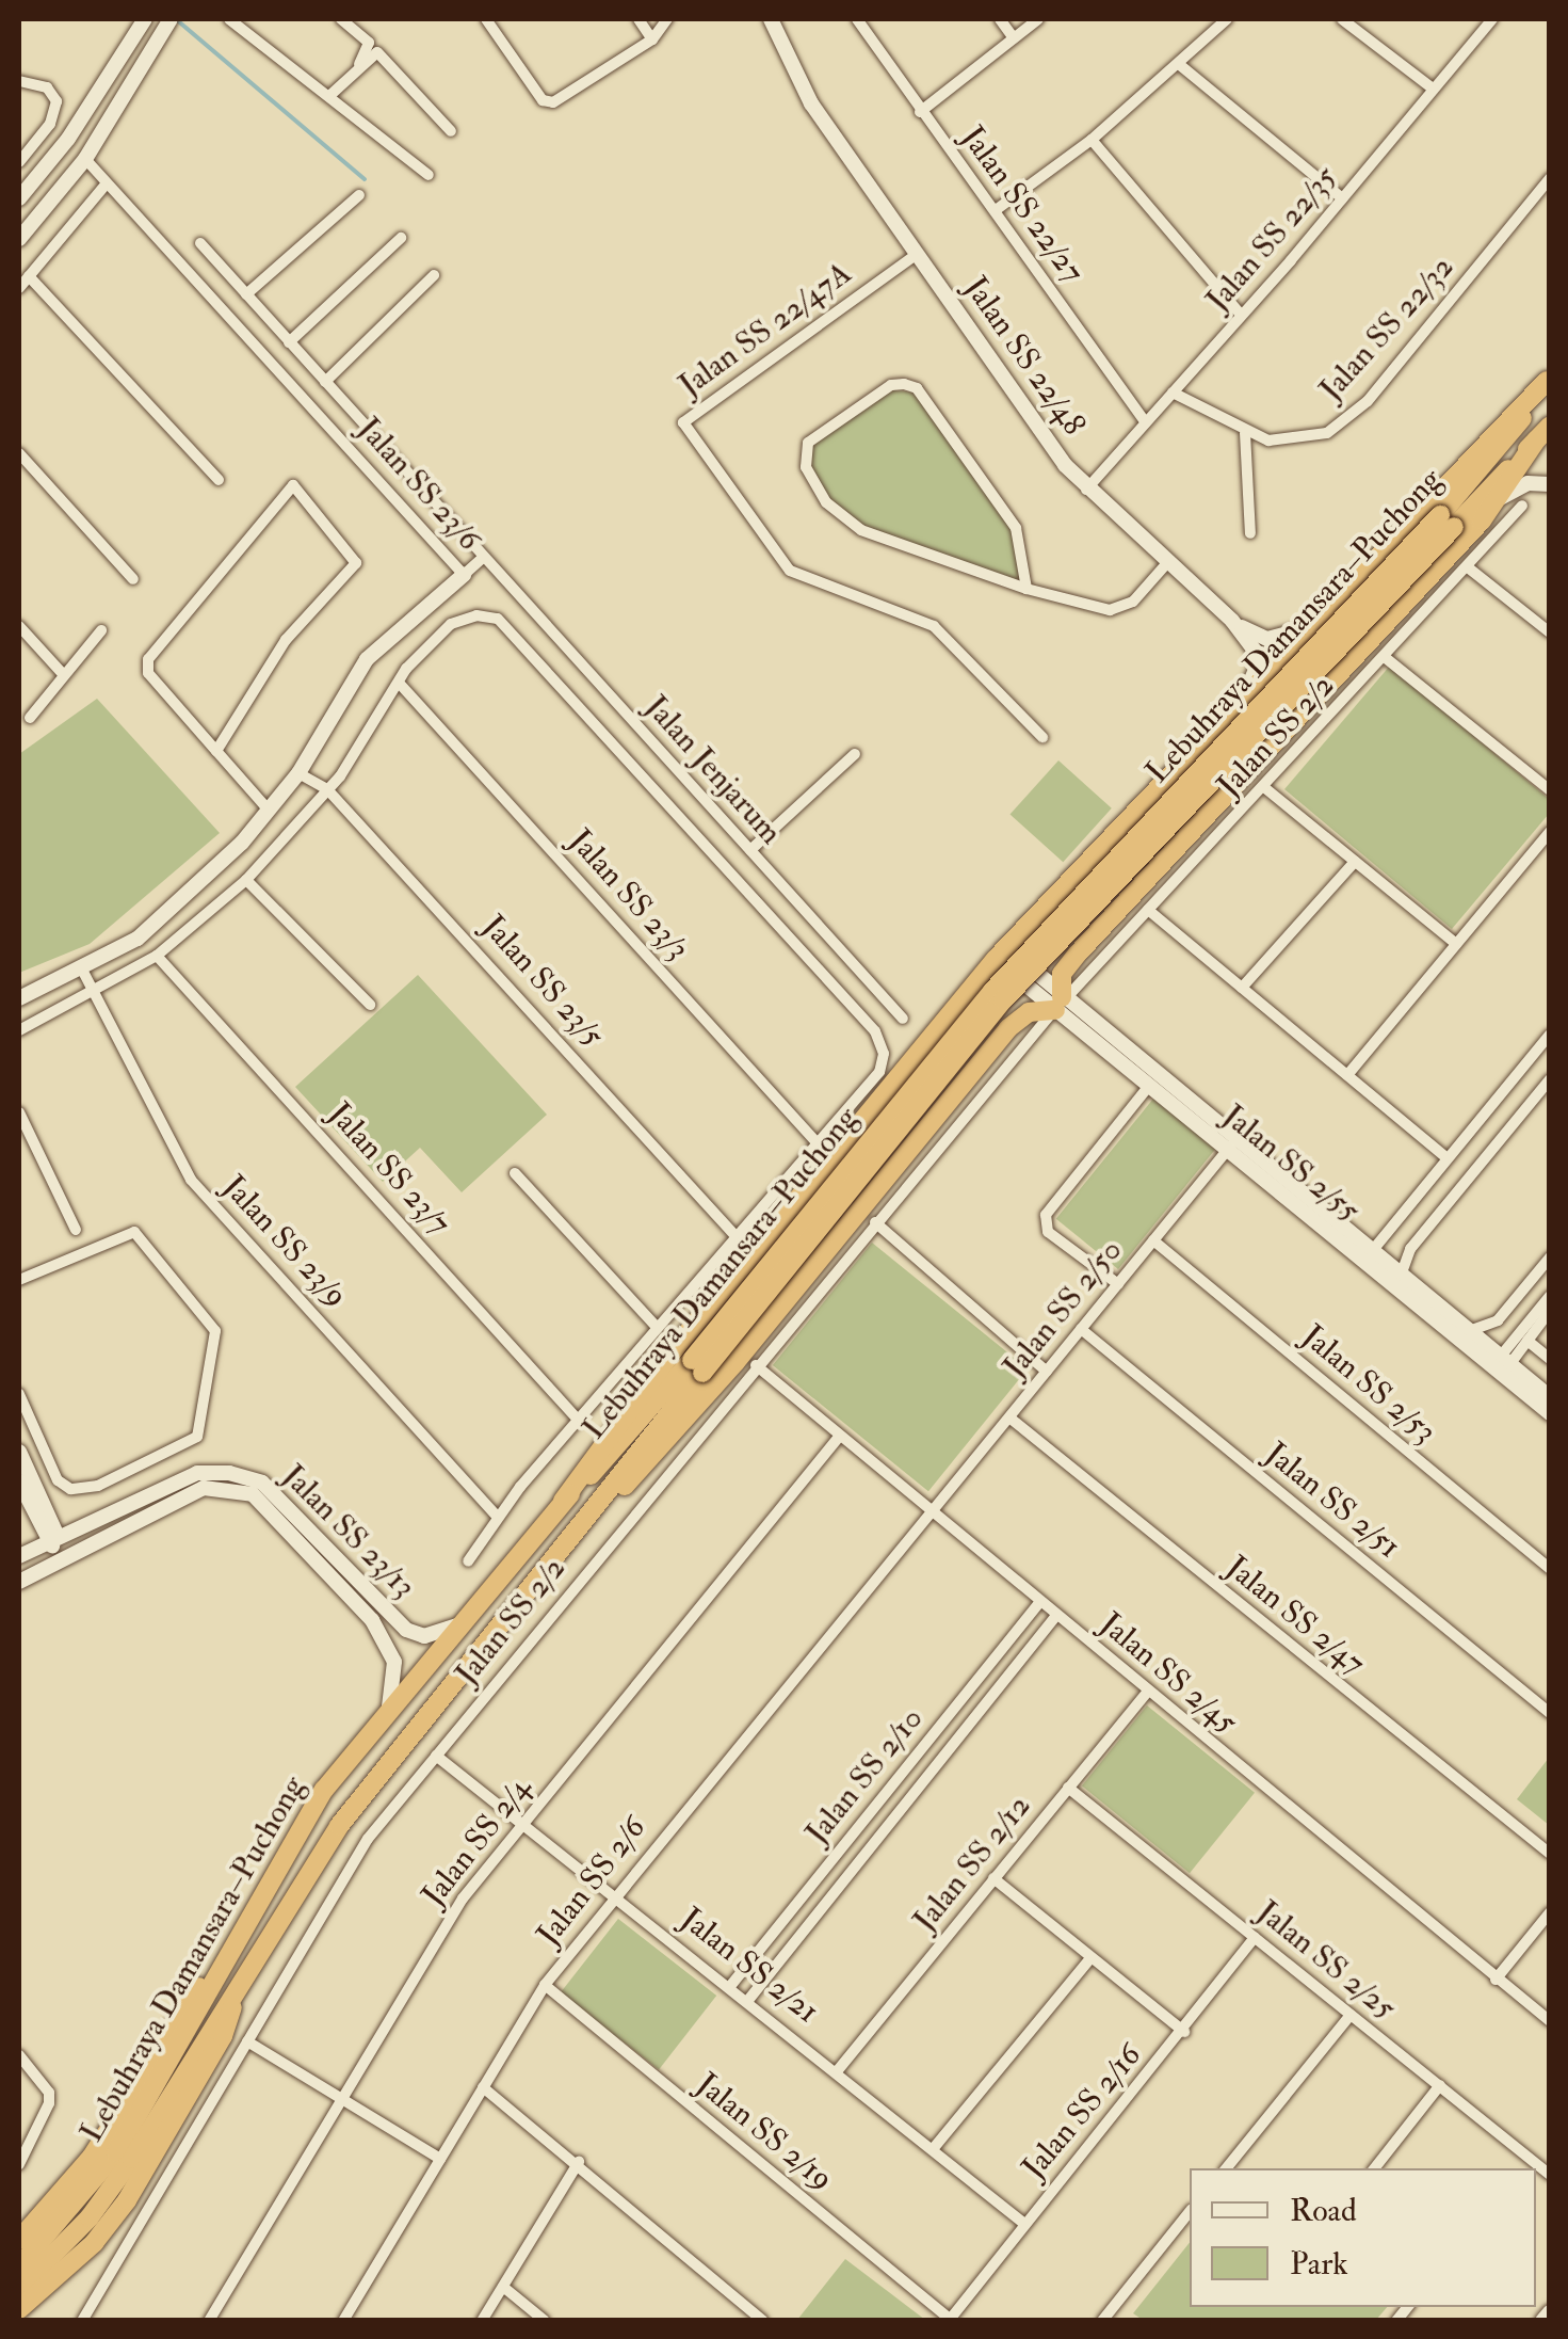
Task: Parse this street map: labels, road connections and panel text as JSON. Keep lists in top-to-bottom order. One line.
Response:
{"streets":{"highway":["Lebuhraya Damansara–Puchong"],"street":["Jalan SS 22/27","Jalan SS 22/35","Jalan SS 22/32","Jalan SS 22/47A","Jalan SS 22/48","Jalan SS 23/6","Jalan SS 2/2","Jalan Jenjarum","Jalan SS 23/3","Jalan SS 23/5","Jalan SS 2/55","Jalan SS 23/7","Jalan SS 23/9","Jalan SS 2/50","Jalan SS 2/53","Jalan SS 2/51","Jalan SS 23/13","Jalan SS 2/47","Jalan SS 2/45","Jalan SS 2/10","Jalan SS 2/4","Jalan SS 2/12","Jalan SS 2/6","Jalan SS 2/25","Jalan SS 2/21","Jalan SS 2/16","Jalan SS 2/19"]},"crossings":[["Jalan SS 22/27","Jalan SS 22/35"],["Jalan SS 22/35","Jalan SS 22/32"],["Jalan SS 22/35","Jalan SS 22/48"],["Jalan SS 22/47A","Jalan SS 22/48"],["Jalan SS 23/6","Jalan SS 23/5"],["Jalan SS 23/6","Jalan SS 23/9"],["Lebuhraya Damansara–Puchong","Jalan SS 23/13"],["Jalan SS 2/2","Jalan SS 2/55"],["Jalan SS 2/2","Jalan SS 2/45"],["Jalan SS 2/2","Jalan SS 2/21"],["Jalan SS 2/55","Jalan SS 2/50"],["Jalan SS 2/50","Jalan SS 2/53"],["Jalan SS 2/50","Jalan SS 2/51"],["Jalan SS 2/50","Jalan SS 2/47"],["Jalan SS 2/50","Jalan SS 2/45"],["Jalan SS 2/50","Jalan SS 2/6"],["Jalan SS 2/45","Jalan SS 2/10"],["Jalan SS 2/45","Jalan SS 2/4"],["Jalan SS 2/45","Jalan SS 2/12"],["Jalan SS 2/45","Jalan SS 2/6"],["Jalan SS 2/10","Jalan SS 2/21"],["Jalan SS 2/4","Jalan SS 2/21"],["Jalan SS 2/12","Jalan SS 2/25"],["Jalan SS 2/12","Jalan SS 2/21"],["Jalan SS 2/6","Jalan SS 2/21"],["Jalan SS 2/6","Jalan SS 2/19"],["Jalan SS 2/25","Jalan SS 2/16"],["Jalan SS 2/21","Jalan SS 2/16"],["Jalan SS 2/16","Jalan SS 2/19"]],"legend":["Road","Park"]}
